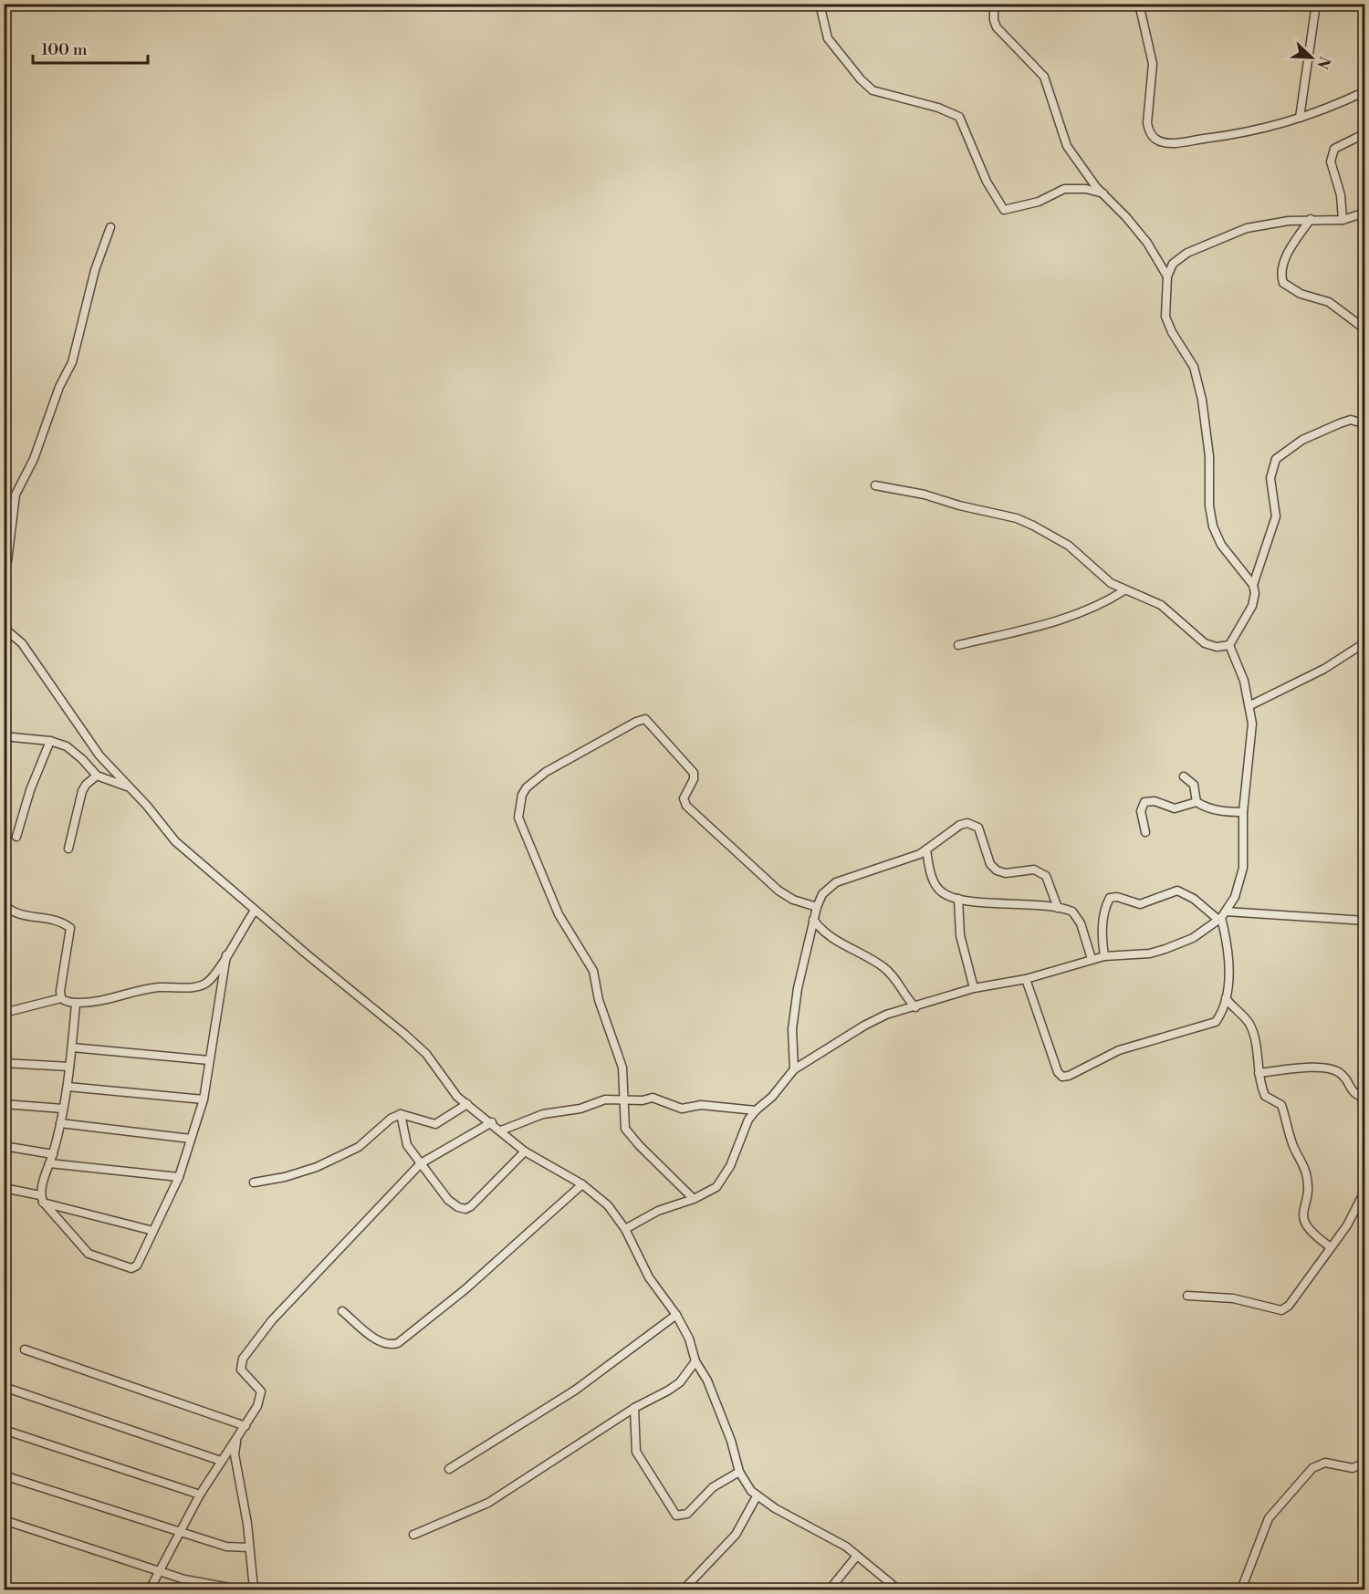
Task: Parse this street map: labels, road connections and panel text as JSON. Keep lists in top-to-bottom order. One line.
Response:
{"scale_bar":"100 m","north":"bottom right"}
